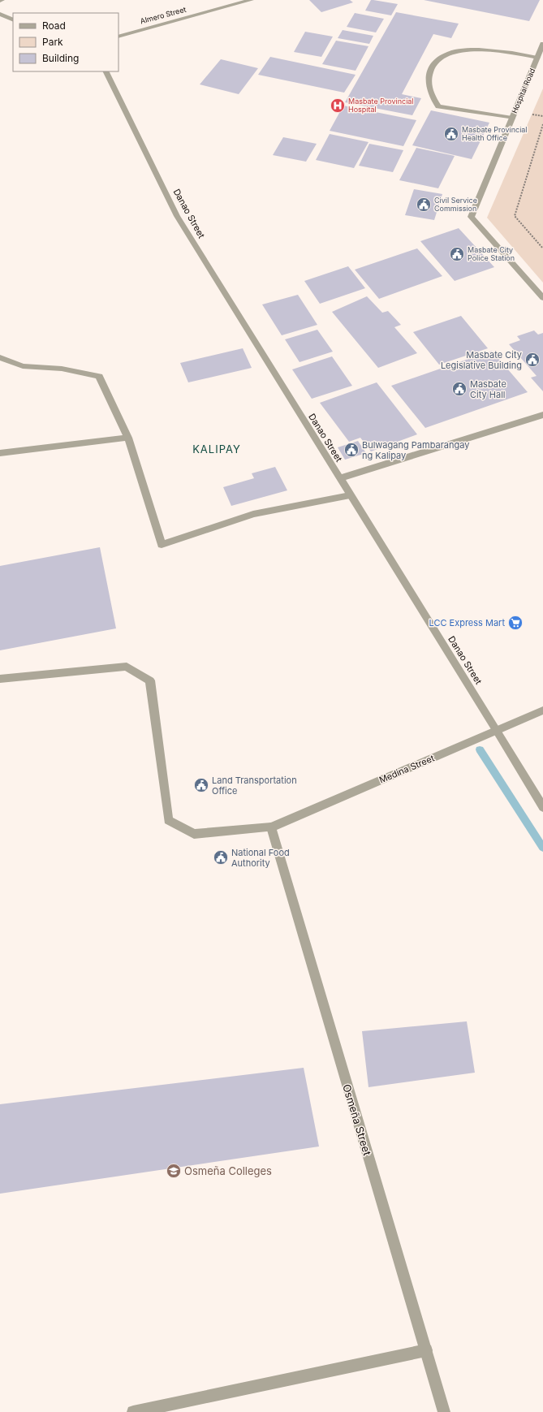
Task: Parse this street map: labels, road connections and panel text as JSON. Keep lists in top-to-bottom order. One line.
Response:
{"streets":{"street":["Almero Street","Hospital Road","Danao Street","Medina Street","Osmeña Street"]},"crossings":[["Danao Street","Medina Street"],["Medina Street","Osmeña Street"]],"districts":["KALIPAY"],"places":{"hospital":["Masbate Provincial Hospital"],"public building":["Masbate Provincial Health Office","Civil Service Commission","Masbate City Police Station","Masbate City Legislative Building","Masbate City Hall","Bulwagang Pambarangay ng Kalipay","Land Transportation Office","National Food Authority"],"supermarket":["LCC Express Mart"],"school or university":["Osmeña Colleges"]},"legend":["Road","Park","Building"]}
